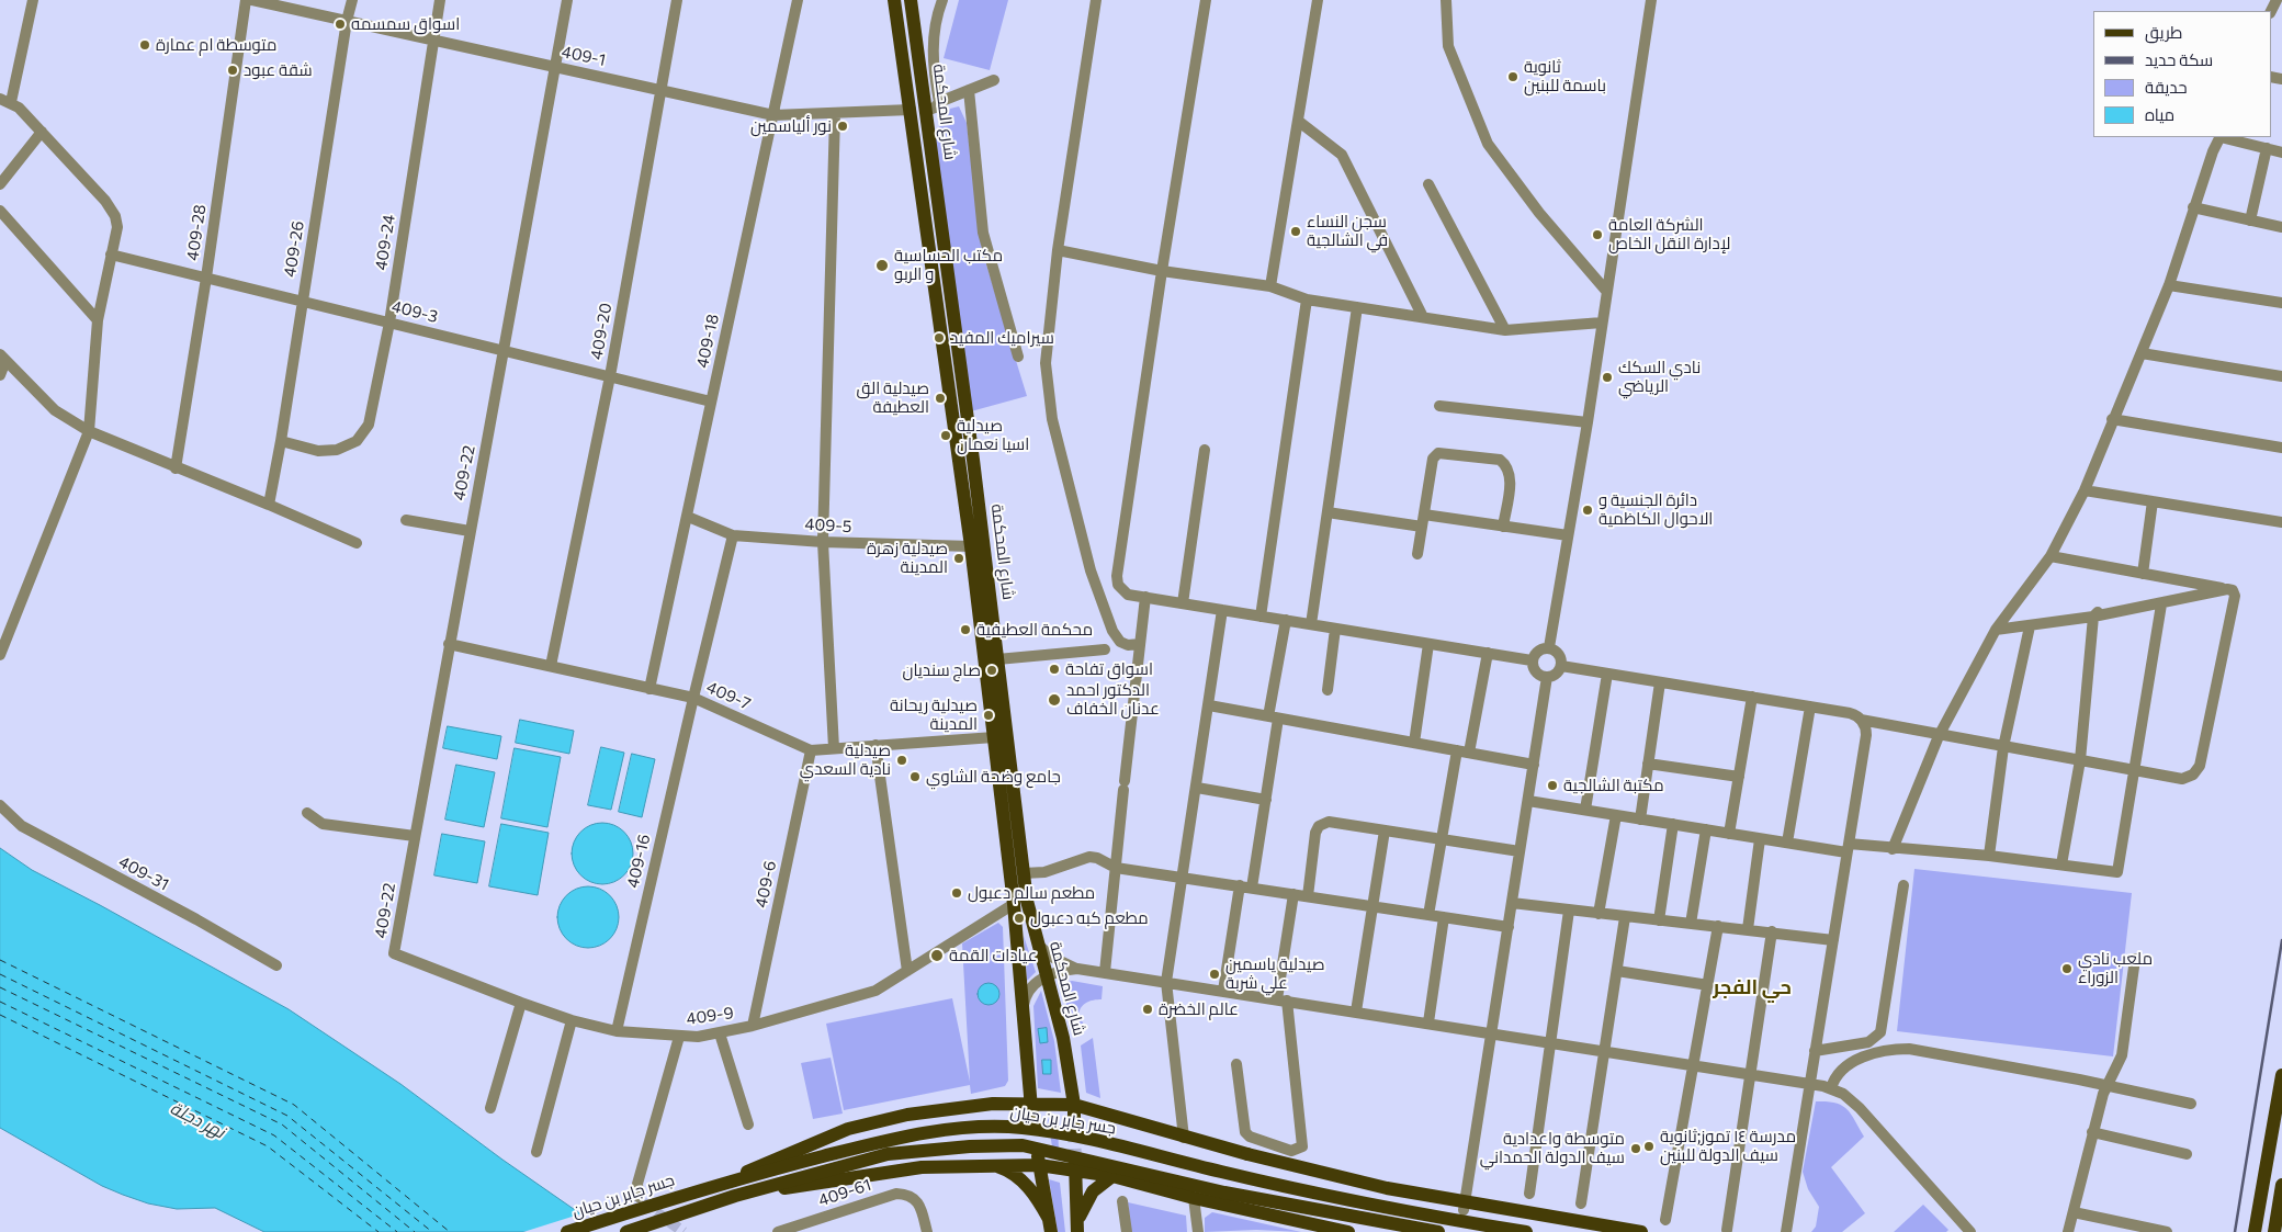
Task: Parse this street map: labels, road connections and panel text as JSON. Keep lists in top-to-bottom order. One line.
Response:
{"streets":{"main road":["شارع المحكمة","جسر جابر بن حيان"],"street":["409-1","409-28","409-24","409-26","409-3","409-20","409-18","409-22","409-5","409-7","409-16","409-31","409-6","409-9","409-61"]},"crossings":[["409-1","شارع المحكمة"],["409-1","409-24"],["409-1","409-26"],["409-1","409-20"],["409-1","409-18"],["409-1","409-22"],["شارع المحكمة","409-5"],["شارع المحكمة","409-7"],["شارع المحكمة","409-9"],["409-28","409-3"],["409-24","409-26"],["409-24","409-3"],["409-26","409-3"],["409-3","409-20"],["409-3","409-18"],["409-3","409-22"],["409-20","409-7"],["409-18","409-5"],["409-18","409-7"],["409-22","409-7"],["409-22","409-9"],["409-5","409-16"],["409-7","409-16"],["409-7","409-6"],["409-16","409-9"],["409-6","409-9"]],"districts":["حي الفجر"],"water":["نهر دجلة"],"places":["اسواق سمسمه","متوسطة ام عمارة","شقة عبود","ثانوية باسمة للبنين","نور ألياسمين","سجن النساء في الشالجية","الشركة العامة لإدارة النقل الخاص","مكتب الحساسية و الربو","سيراميك المفيد","نادي السكك الرياضي","صيدلية الق العطيفة","صيدلية اسيا نعمان","دائرة الجنسية و الاحوال الكاظمية","صيدلية زهرة المدينة","محكمة العطيفية","اسواق تفاحة","صاج سنديان","الدكتور احمد عدنان الخفاف","صيدلية ريحانة المدينة","صيدلية نادية السعدي","جامع وضحة الشاوي","مكتبة الشالجية","مطعم سالم دعبول","مطعم كبه دعبول","عيادات القمة","ملعب نادي الزوراء","صيدلية ياسمين علي شربة","عالم الخضرة","مدرسة ١٤ تموز;ثانوية سيف الدولة للبنين","متوسطة واعدادية سيف الدولة الحمداني"],"legend":["طريق","سكة حديد","حديقة","مياه"]}
